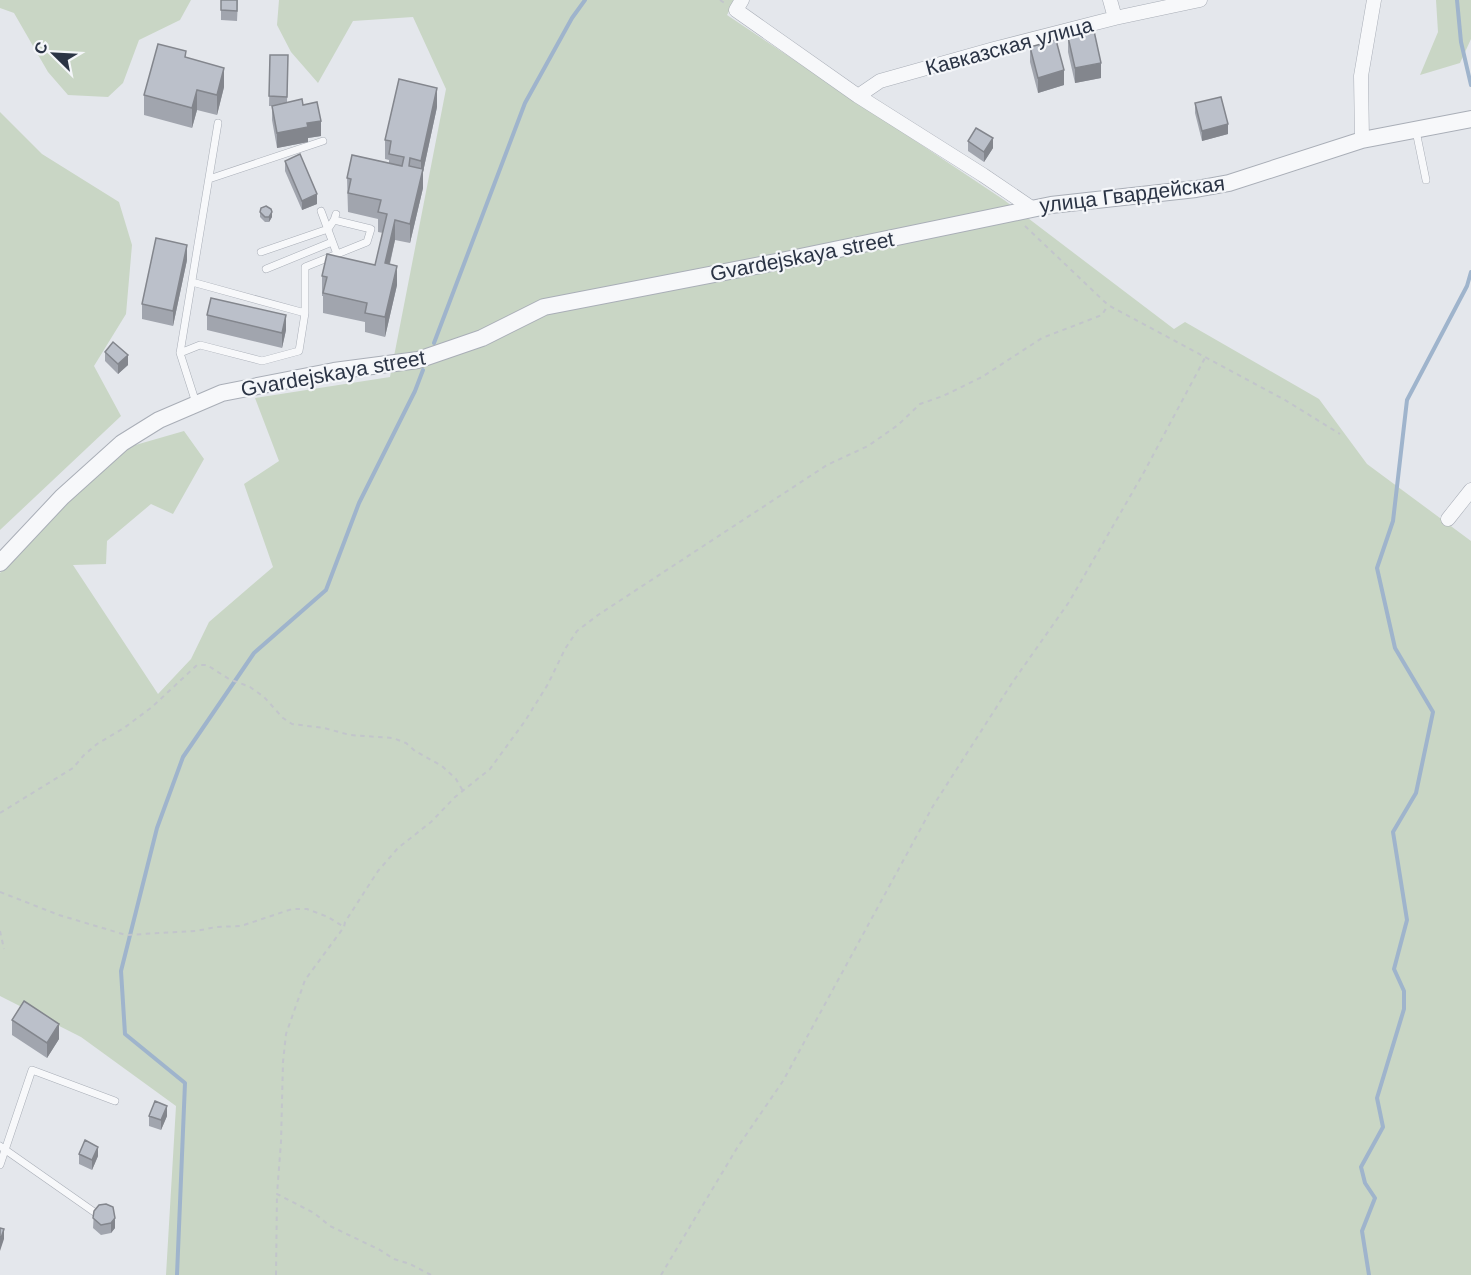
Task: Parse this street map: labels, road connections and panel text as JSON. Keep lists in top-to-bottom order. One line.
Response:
{"streets":{"street":["Кавказская улица","улица Гвардейская","Gvardejskaya street"]},"crossings":[["Кавказская улица","улица Гвардейская"],["улица Гвардейская","Gvardejskaya street"]],"north":"top left"}
